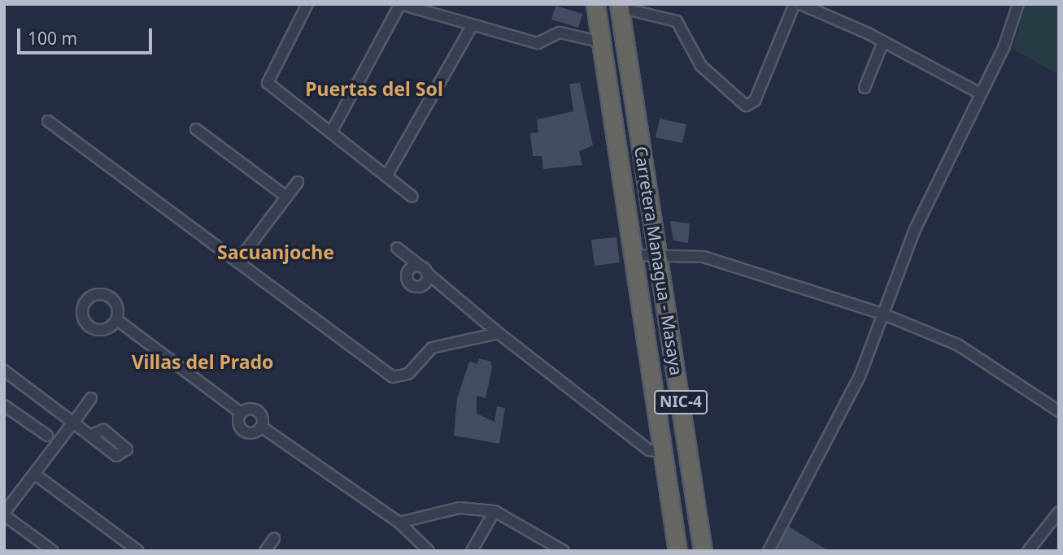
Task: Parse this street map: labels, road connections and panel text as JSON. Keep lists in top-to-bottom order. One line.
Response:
{"streets":{"highway":["Carretera Managua - Masaya","NIC-4"]},"districts":["Puertas del Sol","Sacuanjoche","Villas del Prado"],"scale_bar":"100 m"}
